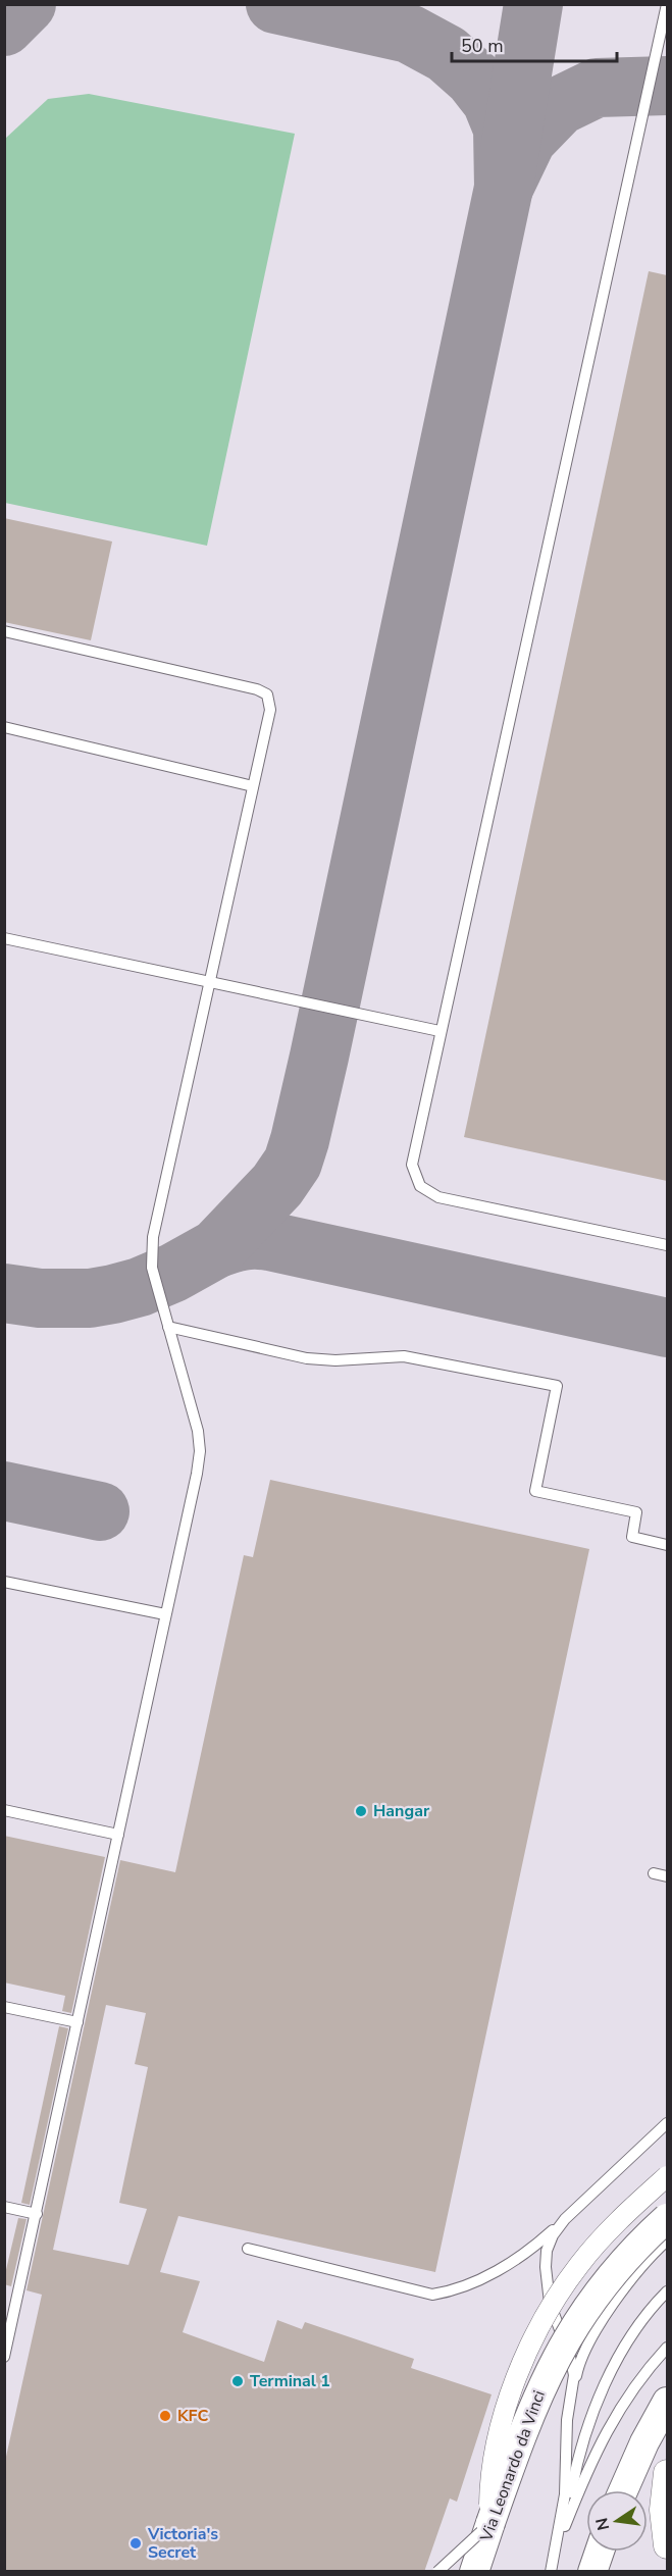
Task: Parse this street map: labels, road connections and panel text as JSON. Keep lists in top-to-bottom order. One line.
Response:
{"streets":{"main road":["Via Leonardo da Vinci"]},"places":["Hangar","Terminal 1","KFC","Victoria's Secret"],"scale_bar":"50 m","north":"left"}
